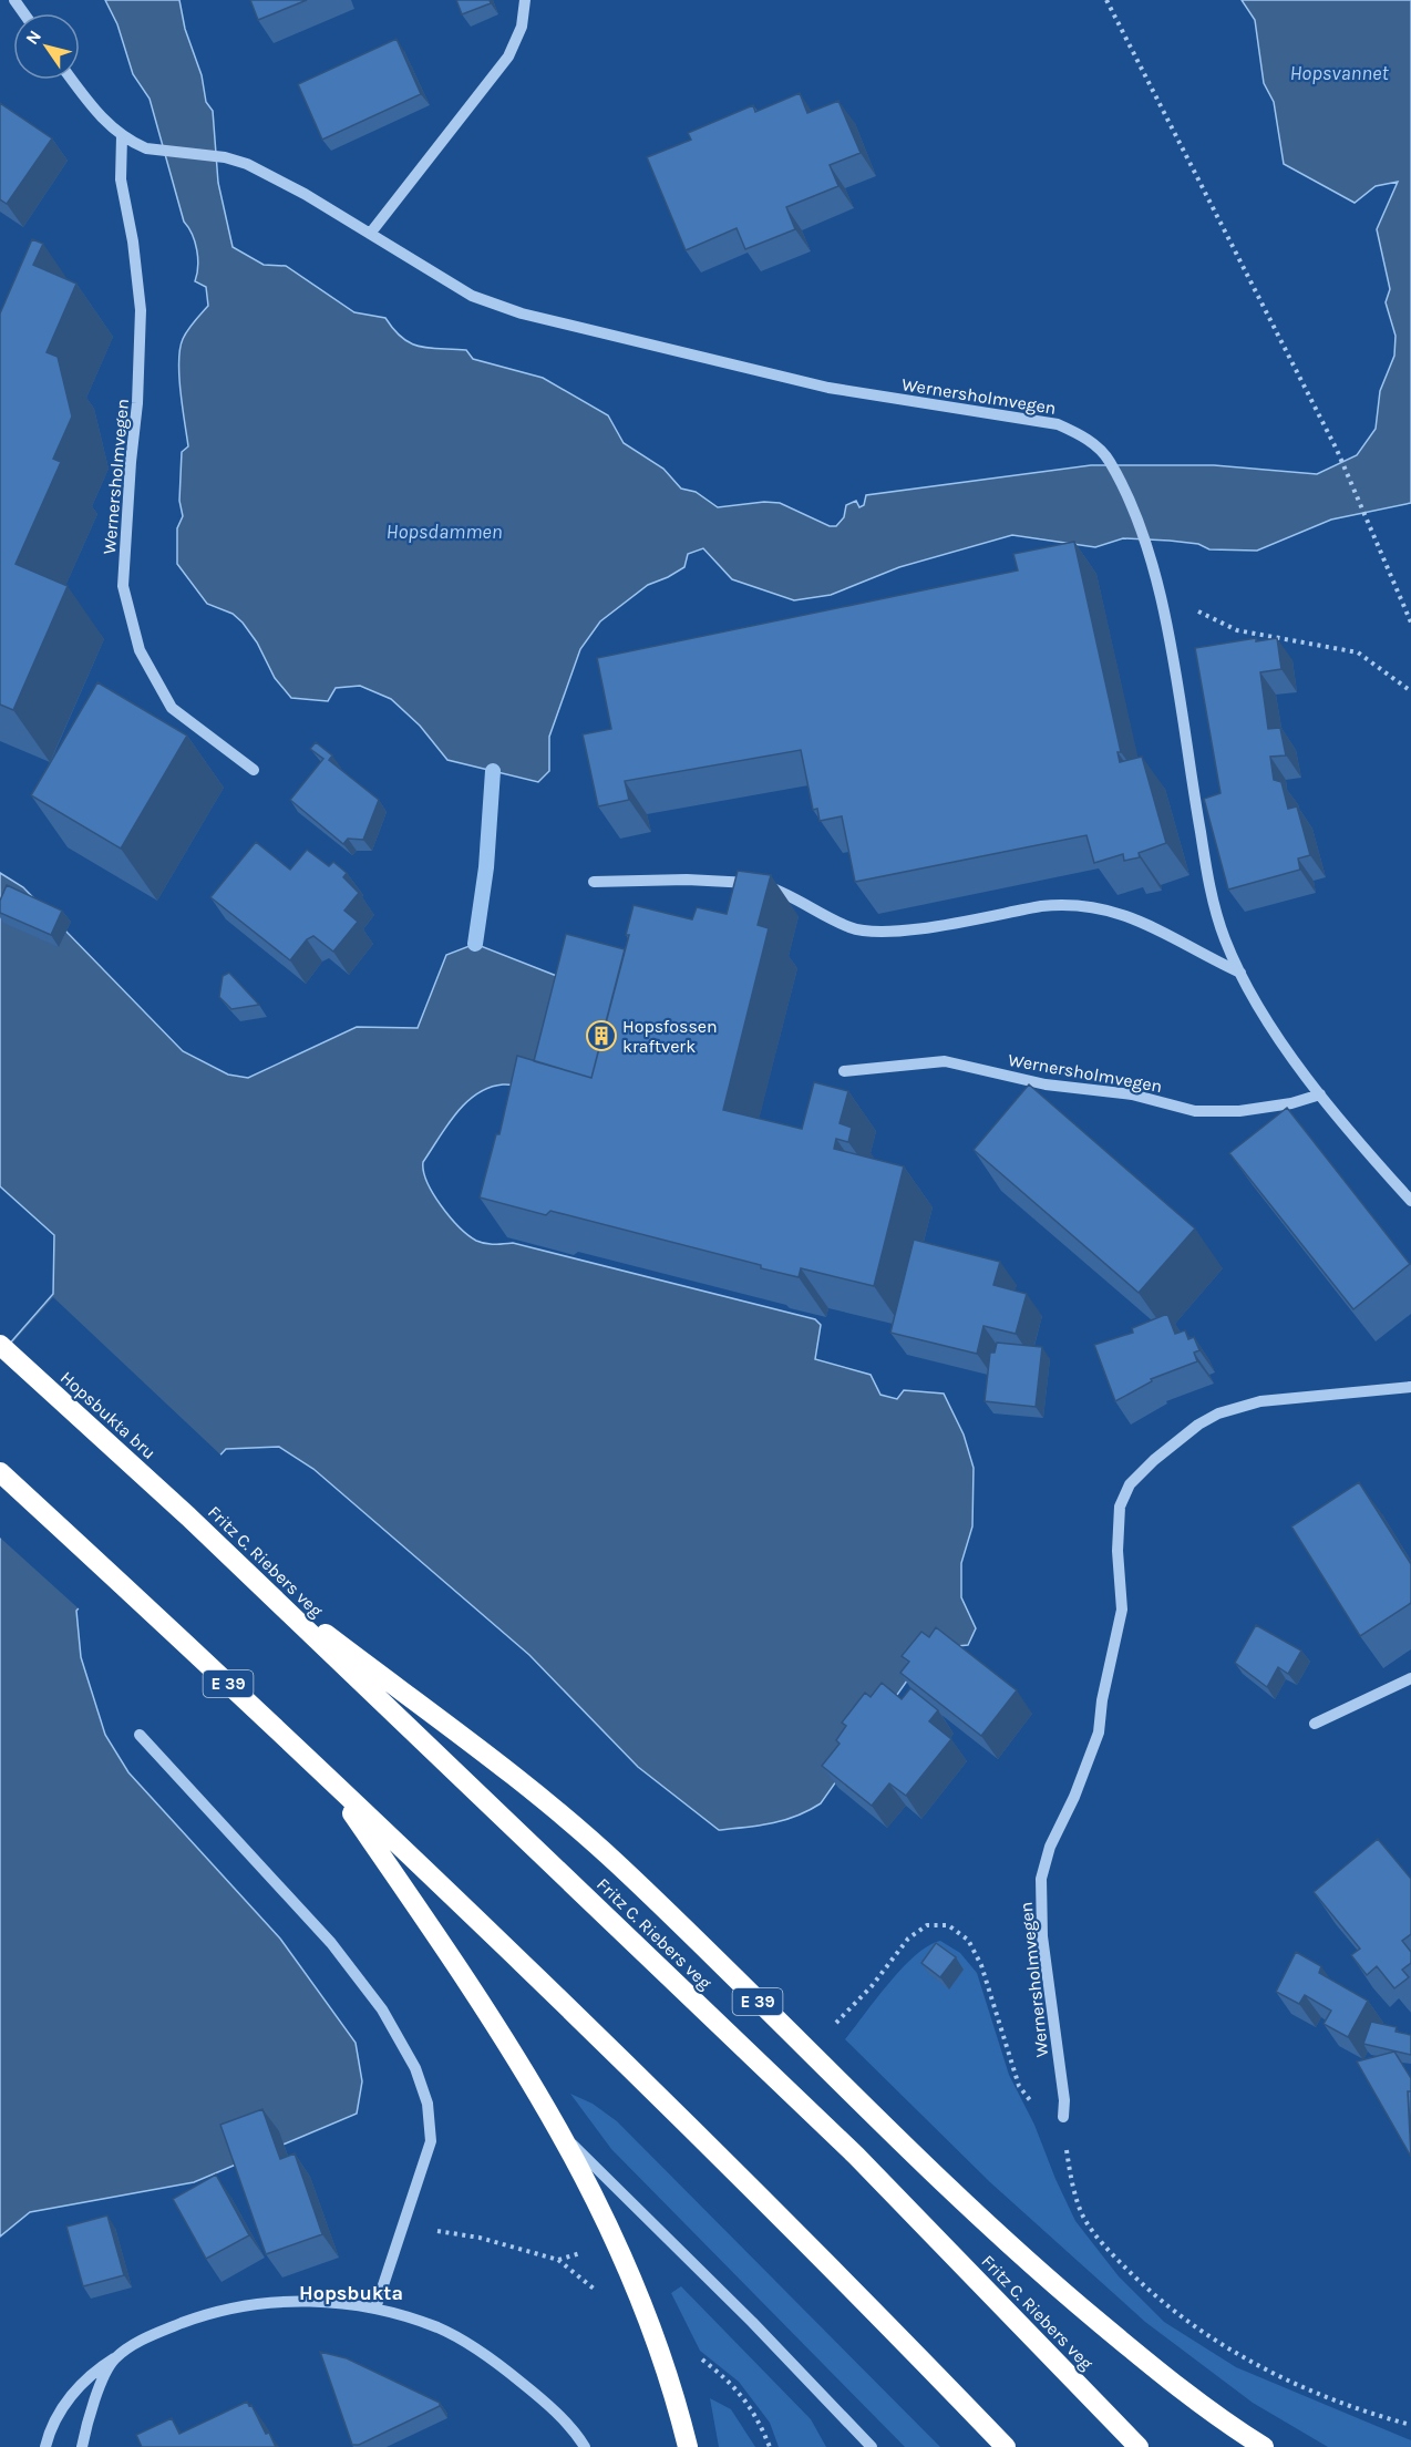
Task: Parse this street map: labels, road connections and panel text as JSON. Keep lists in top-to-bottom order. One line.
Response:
{"streets":{"highway":["Hopsbukta bru","Fritz C. Riebers veg","E 39"],"street":["Wernersholmvegen"]},"crossings":[["Hopsbukta bru","Fritz C. Riebers veg"],["Fritz C. Riebers veg","E 39"]],"districts":["Hopsbukta"],"water":["Hopsvannet","Hopsdammen"],"places":{"building":["Hopsfossen kraftverk"]},"north":"top left"}
